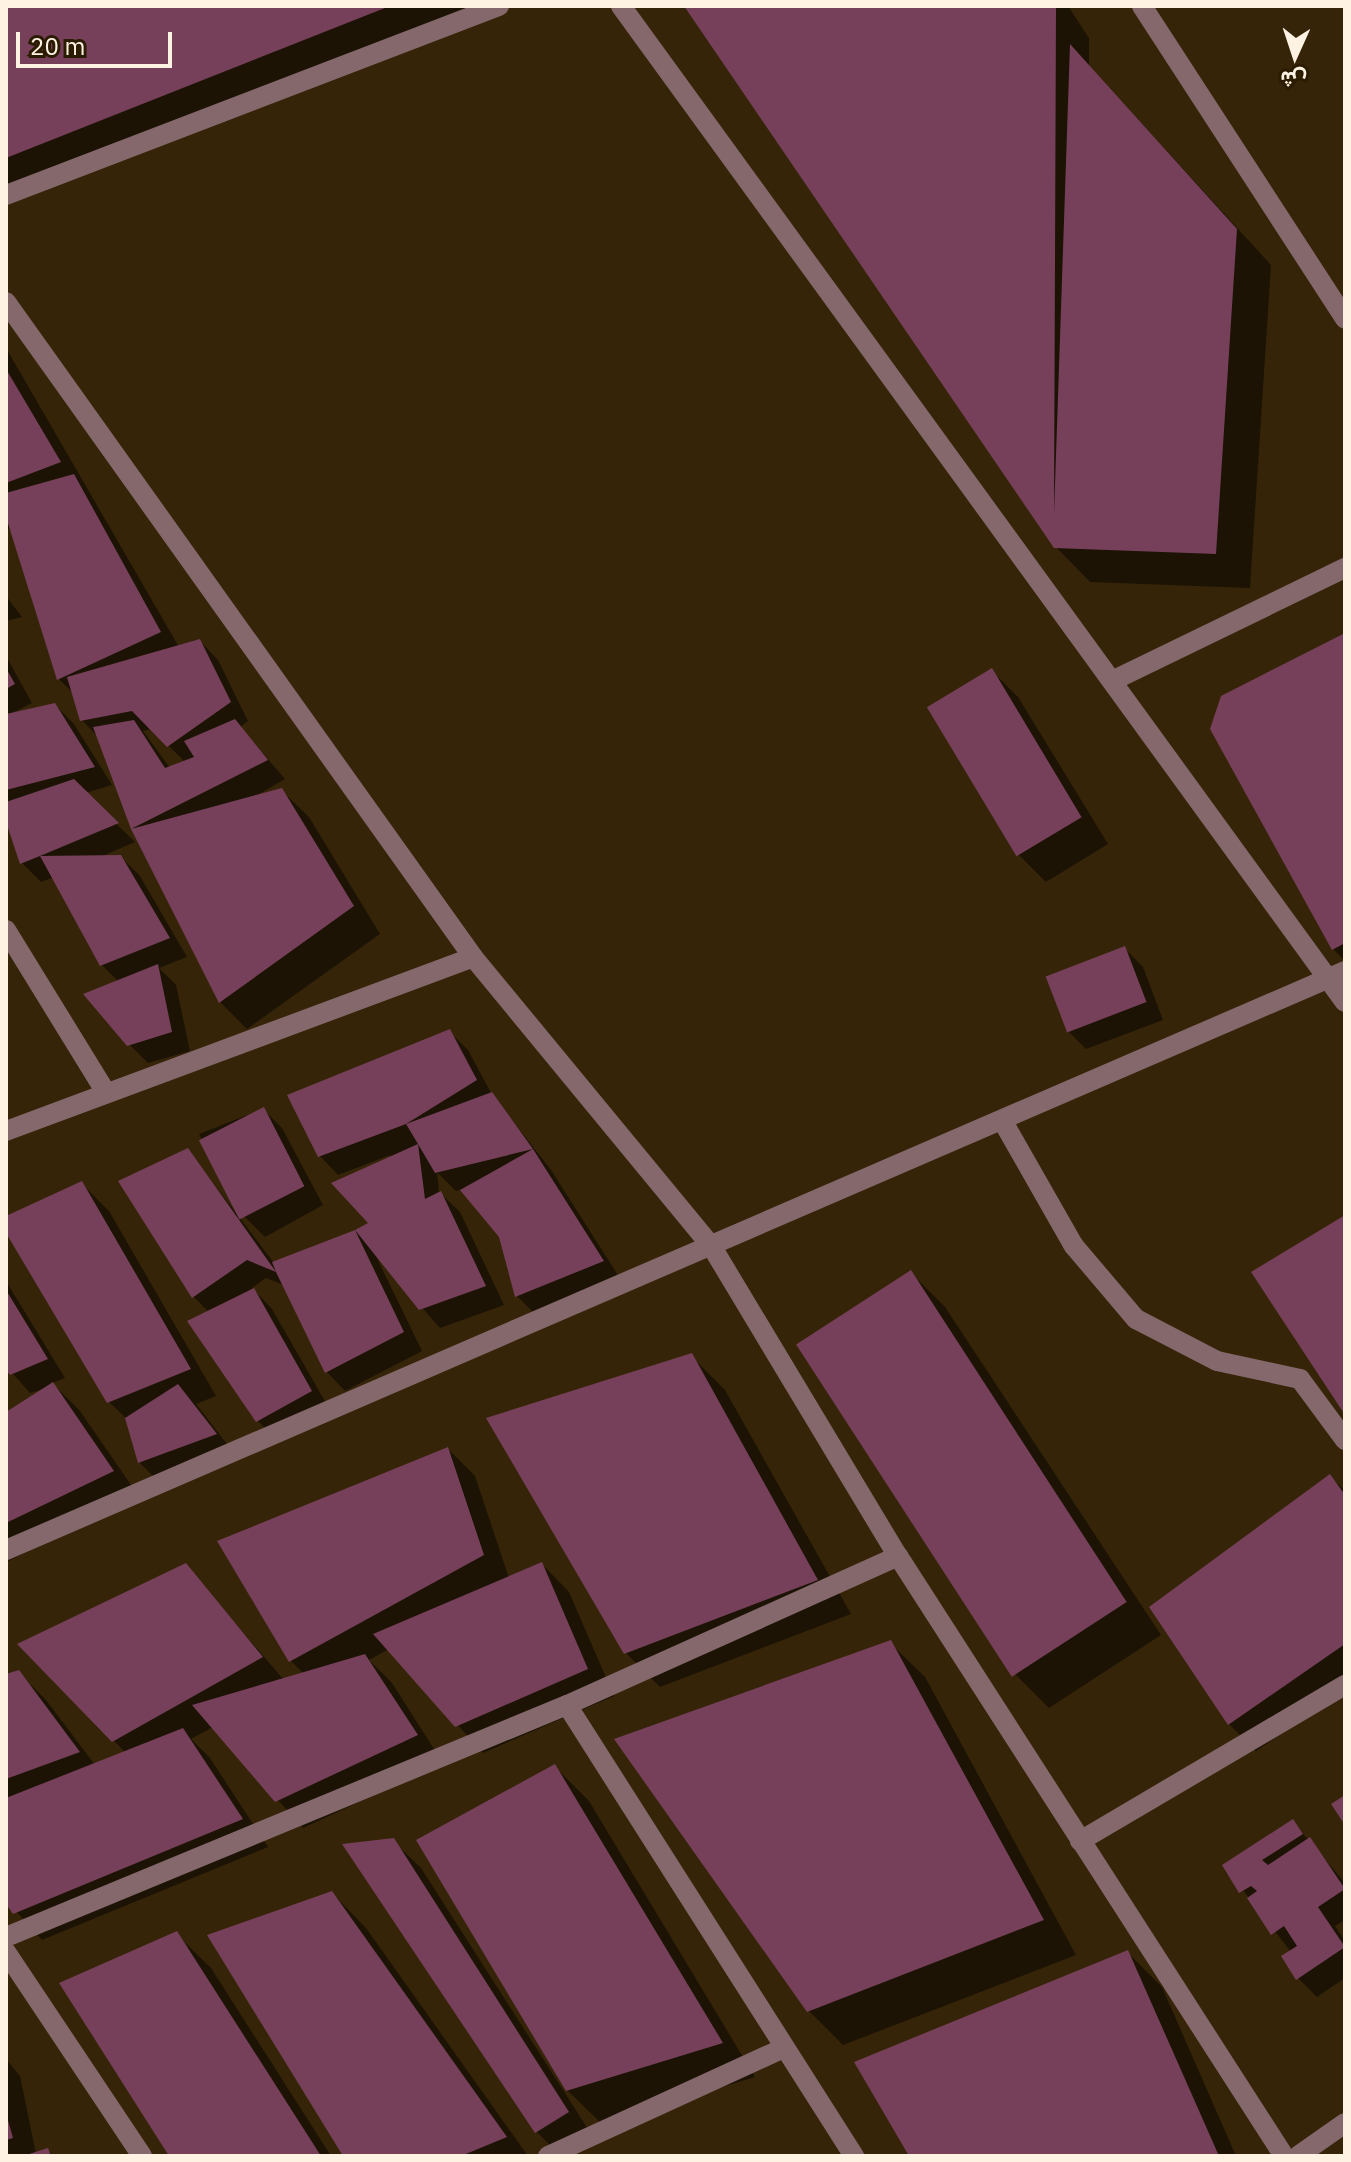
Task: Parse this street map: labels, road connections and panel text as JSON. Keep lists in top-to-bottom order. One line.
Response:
{"scale_bar":"20 m","north":"bottom"}
